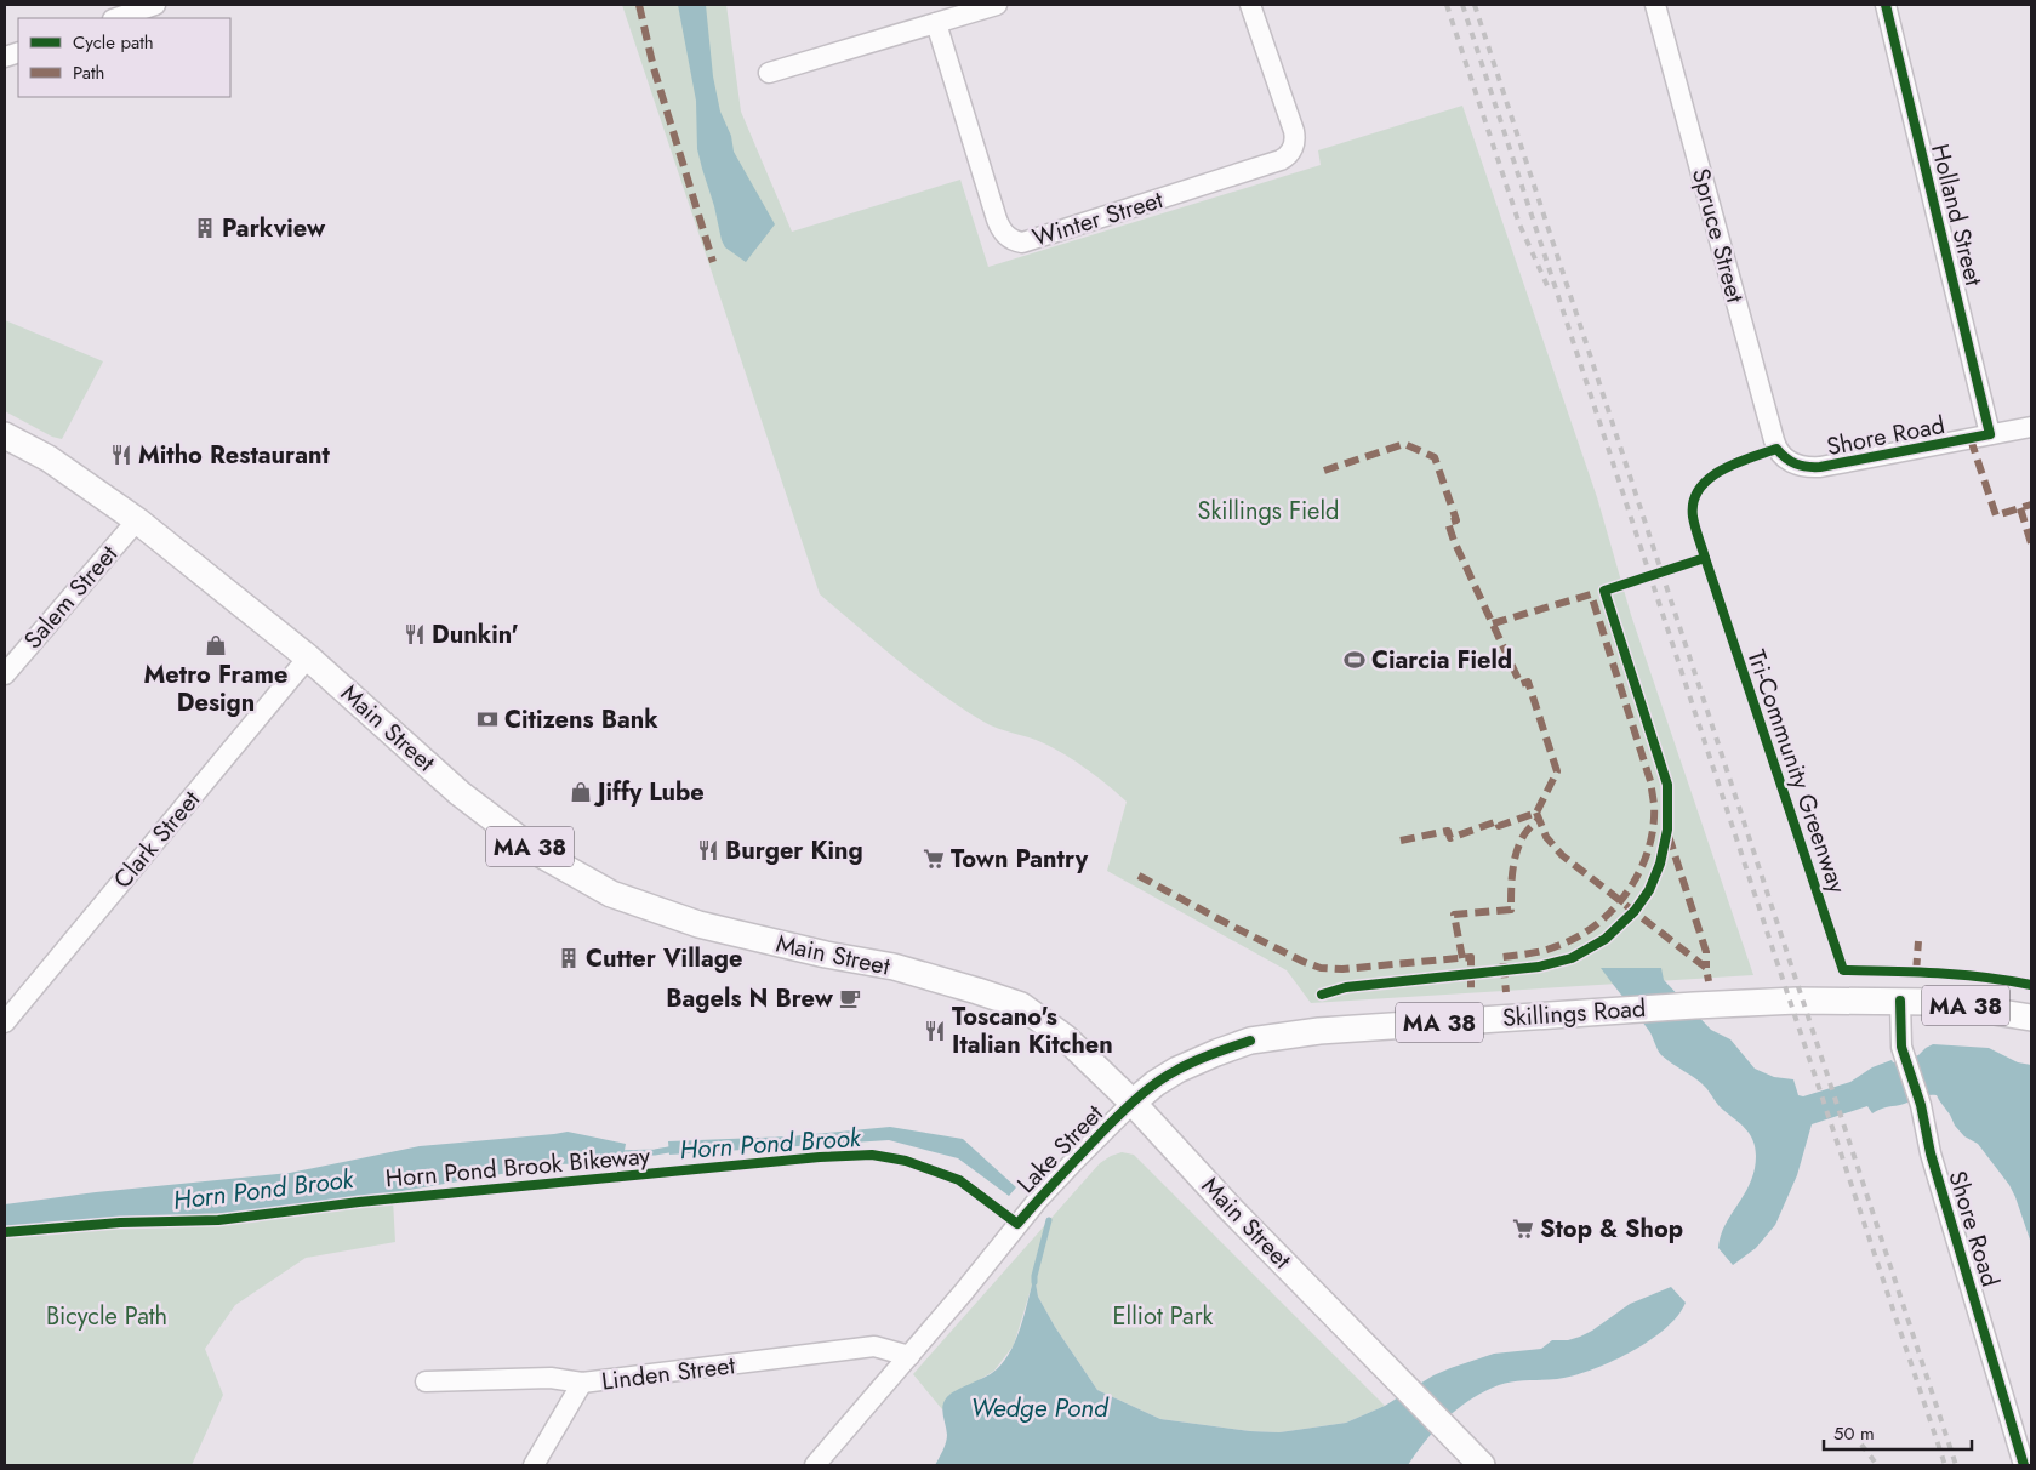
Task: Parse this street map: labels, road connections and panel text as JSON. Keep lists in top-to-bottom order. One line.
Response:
{"streets":{"main road":["Main Street","MA 38","Skillings Road"],"street":["Holland Street","Winter Street","Spruce Street","Shore Road","Salem Street","Clark Street","Lake Street","Linden Street"],"cycle path":["Tri-Community Greenway","Horn Pond Brook Bikeway"]},"crossings":[["Holland Street","Shore Road"],["Spruce Street","Shore Road"],["Shore Road","Skillings Road"],["Salem Street","Main Street"],["Main Street","Clark Street"],["Main Street","Skillings Road"],["Main Street","Lake Street"],["Skillings Road","Lake Street"],["Lake Street","Linden Street"]],"water":["Horn Pond Brook","Wedge Pond"],"parks":["Skillings Field","Bicycle Path","Elliot Park"],"places":{"building":["Parkview","Cutter Village"],"restaurant":["Mitho Restaurant","Dunkin'","Burger King","Toscano's Italian Kitchen"],"shop":["Metro Frame Design","Jiffy Lube"],"sports":["Ciarcia Field"],"bank":["Citizens Bank"],"supermarket":["Town Pantry","Stop & Shop"],"cafe":["Bagels N Brew"]},"legend":["Cycle path","Path"],"scale_bar":"50 m"}
